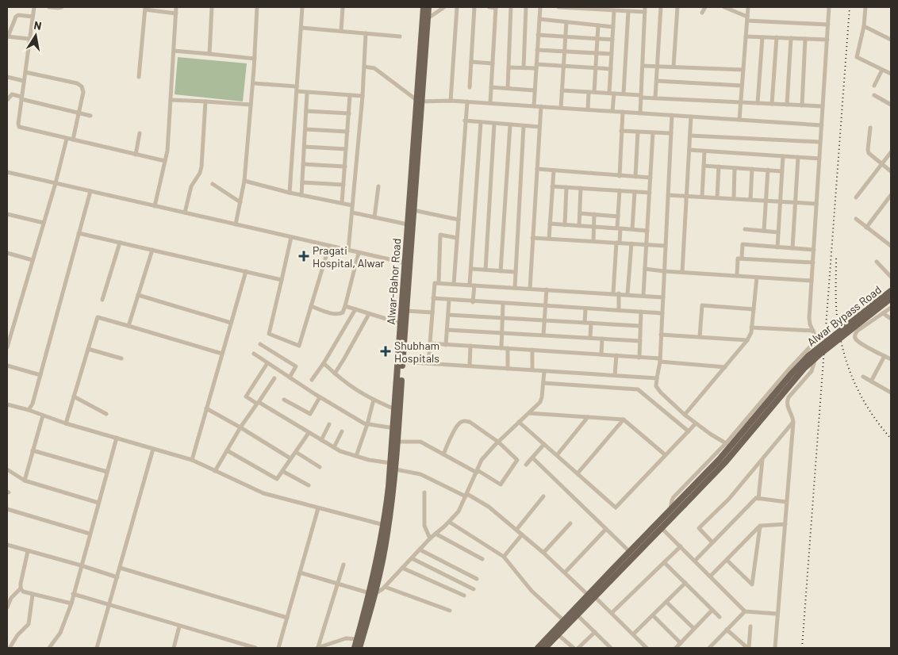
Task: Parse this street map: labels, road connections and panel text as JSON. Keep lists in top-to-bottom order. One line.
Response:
{"streets":{"main road":["Alwar-Bahor Road","Alwar Bypass Road"]},"places":{"health":["Pragati Hospital, Alwar","Shubham Hospitals"]},"north":"top"}
